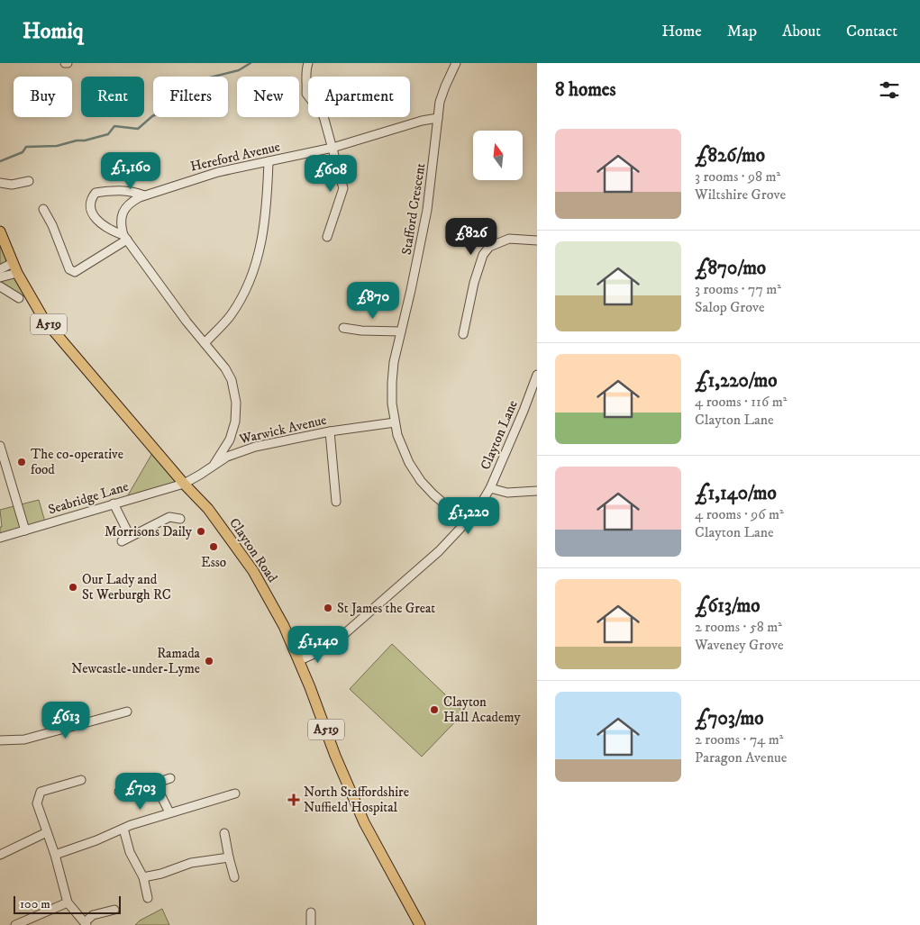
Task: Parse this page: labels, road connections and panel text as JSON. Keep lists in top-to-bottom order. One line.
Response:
{"streets":{"main road":["A519","Clayton Road"],"street":["Hereford Avenue","Stafford Crescent","Warwick Avenue","Clayton Lane","Seabridge Lane"]},"crossings":[["Hereford Avenue","Stafford Crescent"],["Stafford Crescent","Warwick Avenue"],["Stafford Crescent","Clayton Lane"],["Warwick Avenue","Seabridge Lane"],["Warwick Avenue","Clayton Road"],["Clayton Lane","Clayton Road"],["Seabridge Lane","Clayton Road"]],"places":{"other":["The co-operative food","Morrisons Daily","Esso","Our Lady and St Werburgh RC","St James the Great","Ramada Newcastle-under-Lyme","Clayton Hall Academy"],"health":["North Staffordshire Nuffield Hospital"]},"scale_bar":"100 m","north":"top","page":{"header":"Homiq","nav":["Home","Map","About","Contact"],"heading":"8 homes","chip":["Buy","Rent","Filters","New","Apartment"],"list":[{"name":"£826/mo","note":"3 rooms · 98 m² · Wiltshire Grove"},{"name":"£870/mo","note":"3 rooms · 77 m² · Salop Grove"},{"name":"£1,220/mo","note":"4 rooms · 116 m² · Clayton Lane"},{"name":"£1,140/mo","note":"4 rooms · 96 m² · Clayton Lane"},{"name":"£613/mo","note":"2 rooms · 58 m² · Waveney Grove"},{"name":"£703/mo","note":"2 rooms · 74 m² · Paragon Avenue"}],"price":["£1,160","£608","£826","£870","£1,220","£1,140","£613","£703"],"scale":"100 m"}}
